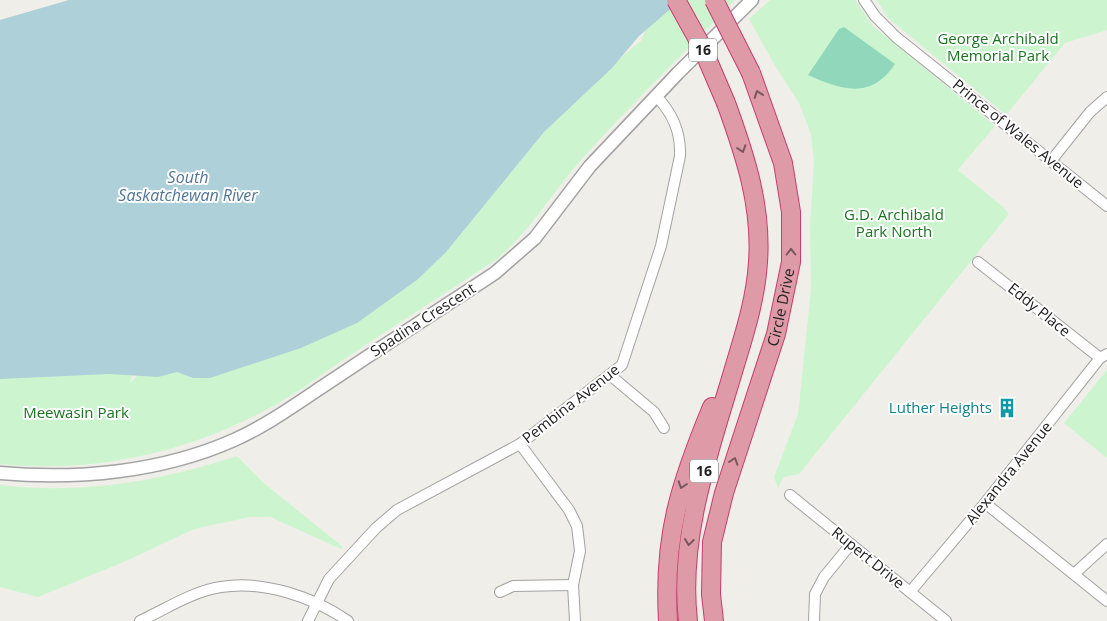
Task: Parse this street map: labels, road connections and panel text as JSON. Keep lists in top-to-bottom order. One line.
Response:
{"streets":{"highway":["16","Circle Drive"],"street":["Prince of Wales Avenue","Eddy Place","Spadina Crescent","Pembina Avenue","Alexandra Avenue","Rupert Drive"]},"crossings":[["Eddy Place","Alexandra Avenue"],["Spadina Crescent","Pembina Avenue"],["Alexandra Avenue","Rupert Drive"]],"water":["South Saskatchewan River"],"parks":["George Archibald Memorial Park","G.D. Archibald Park North","Meewasin Park"],"places":{"building":["Luther Heights"]}}
